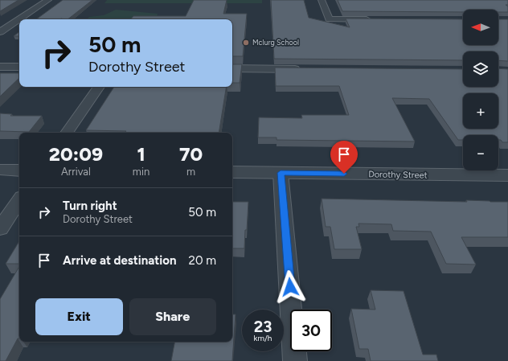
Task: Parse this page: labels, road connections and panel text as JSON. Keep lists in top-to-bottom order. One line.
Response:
{"streets":{"street":["Dorothy Street"]},"places":["Mclurg School"],"north":"left","page":{"map_buttons":["+","−"],"turn":["50 m","Dorothy Street"],"eta":["20:09","Arrival","1","min","70","m"],"list":[{"name":"Turn right","note":"Dorothy Street","value":"50 m"},{"name":"Arrive at destination","value":"20 m"}],"buttons":["Exit","Share"],"speed":"23 km/h","limit":"30"}}
